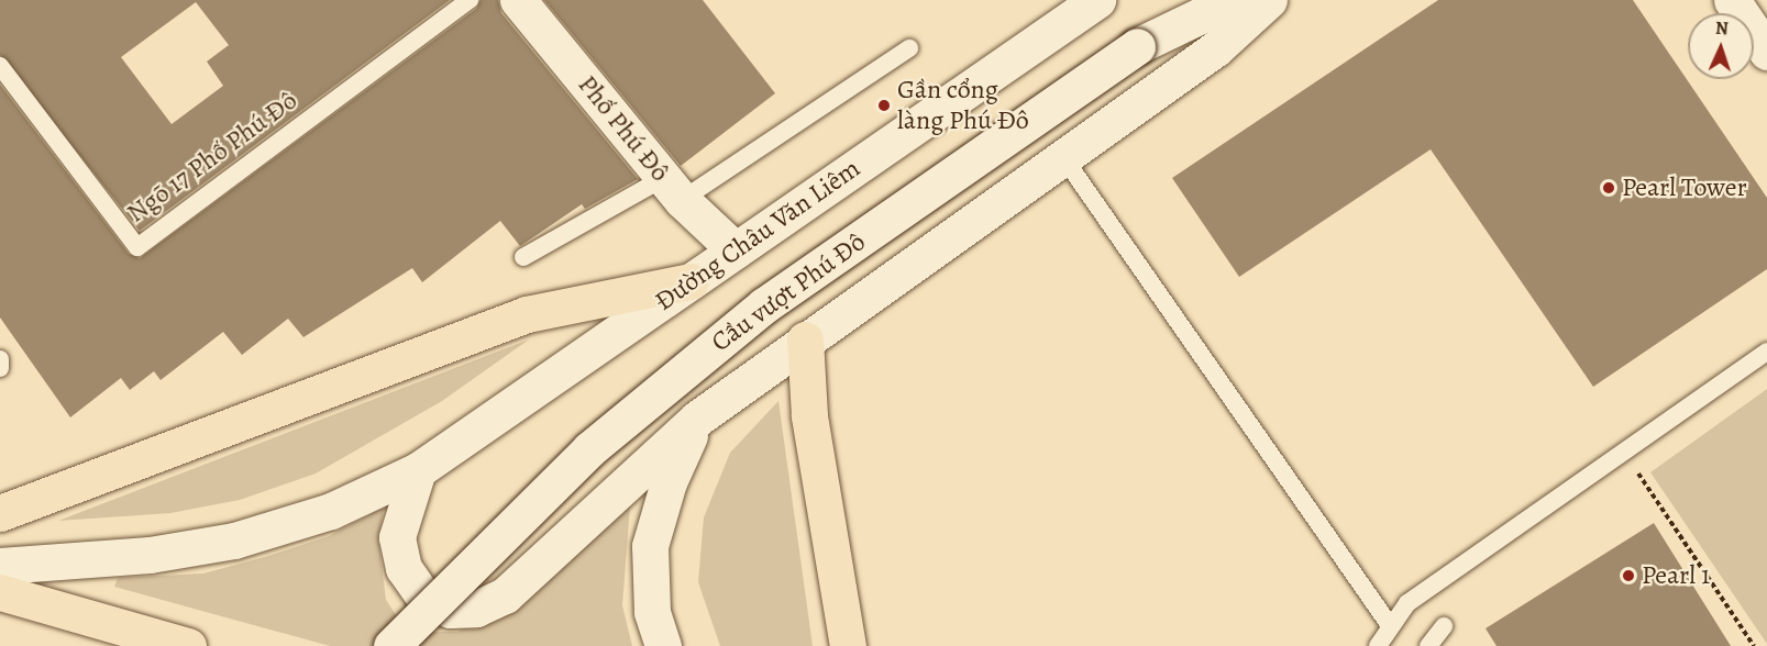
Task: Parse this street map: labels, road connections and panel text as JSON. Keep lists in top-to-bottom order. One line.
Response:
{"streets":{"main road":["Phố Phú Đô","Đường Châu Văn Liêm","Cầu vượt Phú Đô"],"lane":["Ngõ 17 Phố Phú Đô"]},"crossings":[["Phố Phú Đô","Đường Châu Văn Liêm"]],"places":["Gần cổng làng Phú Đô","Pearl Tower","Pearl 1"],"north":"top"}
